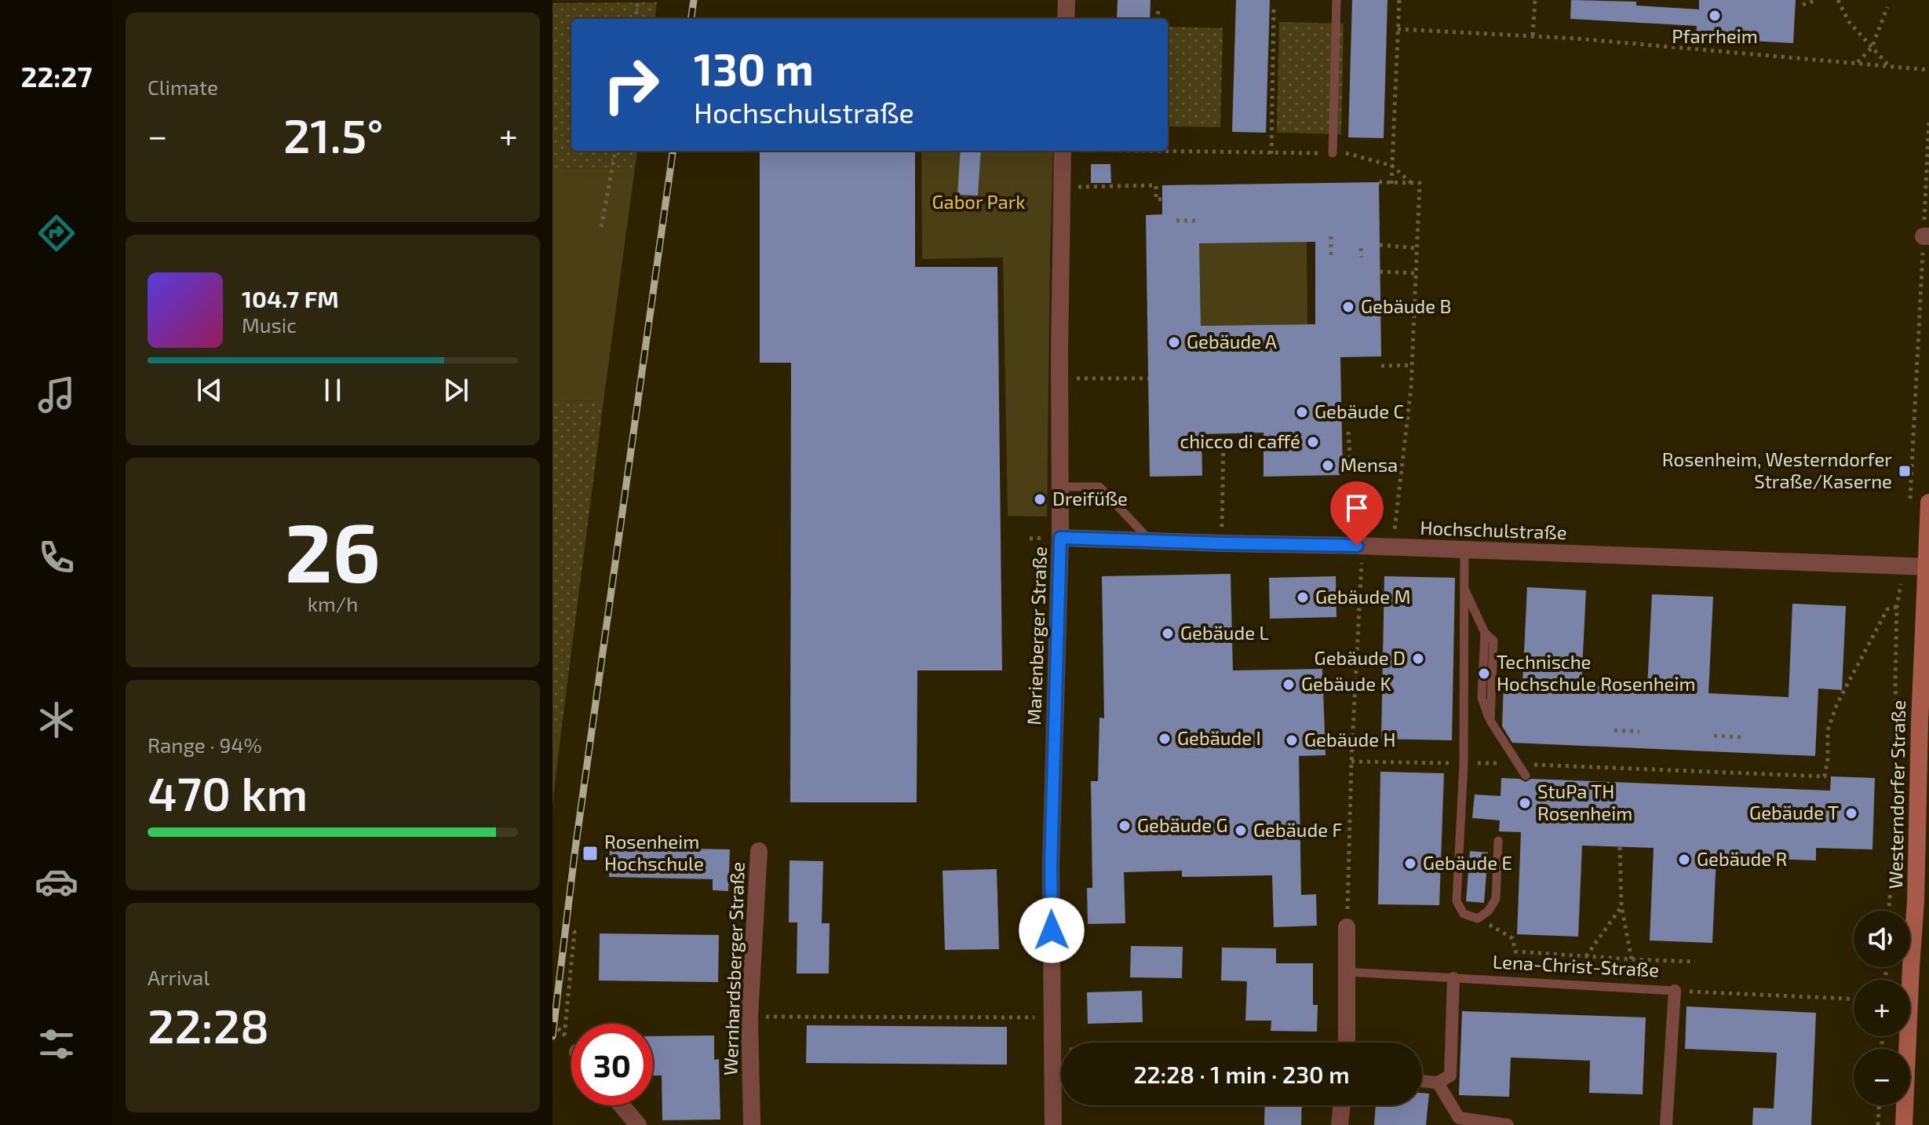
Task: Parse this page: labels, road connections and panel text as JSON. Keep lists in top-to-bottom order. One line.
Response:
{"streets":{"main road":["Westerndorfer Straße"],"street":["Hochschulstraße","Marienberger Straße","Lena-Christ-Straße","Wernhardsberger Straße"]},"crossings":[["Hochschulstraße","Marienberger Straße"],["Hochschulstraße","Westerndorfer Straße"]],"parks":["Gabor Park"],"places":{"other":["Pfarrheim","Gebäude B","Gebäude A","Gebäude C","chicco di caffé","Mensa","Dreifüße","Gebäude M","Gebäude L","Gebäude D","Technische Hochschule Rosenheim","Gebäude K","Gebäude I","Gebäude H","StuPa TH Rosenheim","Gebäude T","Gebäude G","Gebäude F","Gebäude R","Gebäude E"],"transit":["Rosenheim, Westerndorfer Straße/Kaserne","Rosenheim Hochschule"]},"page":{"tabs":"22:27","tile":["Climate",["26","km/h"],["Range · 94%","470 km"],["Arrival","22:28"]],"turn":["130 m","Hochschulstraße"],"heat":["−","21.5°","+"],"song":["104.7 FM","Music"],"map_buttons":["+","−"],"limit":"30","trip":"22:28 · 1 min · 230 m"}}
